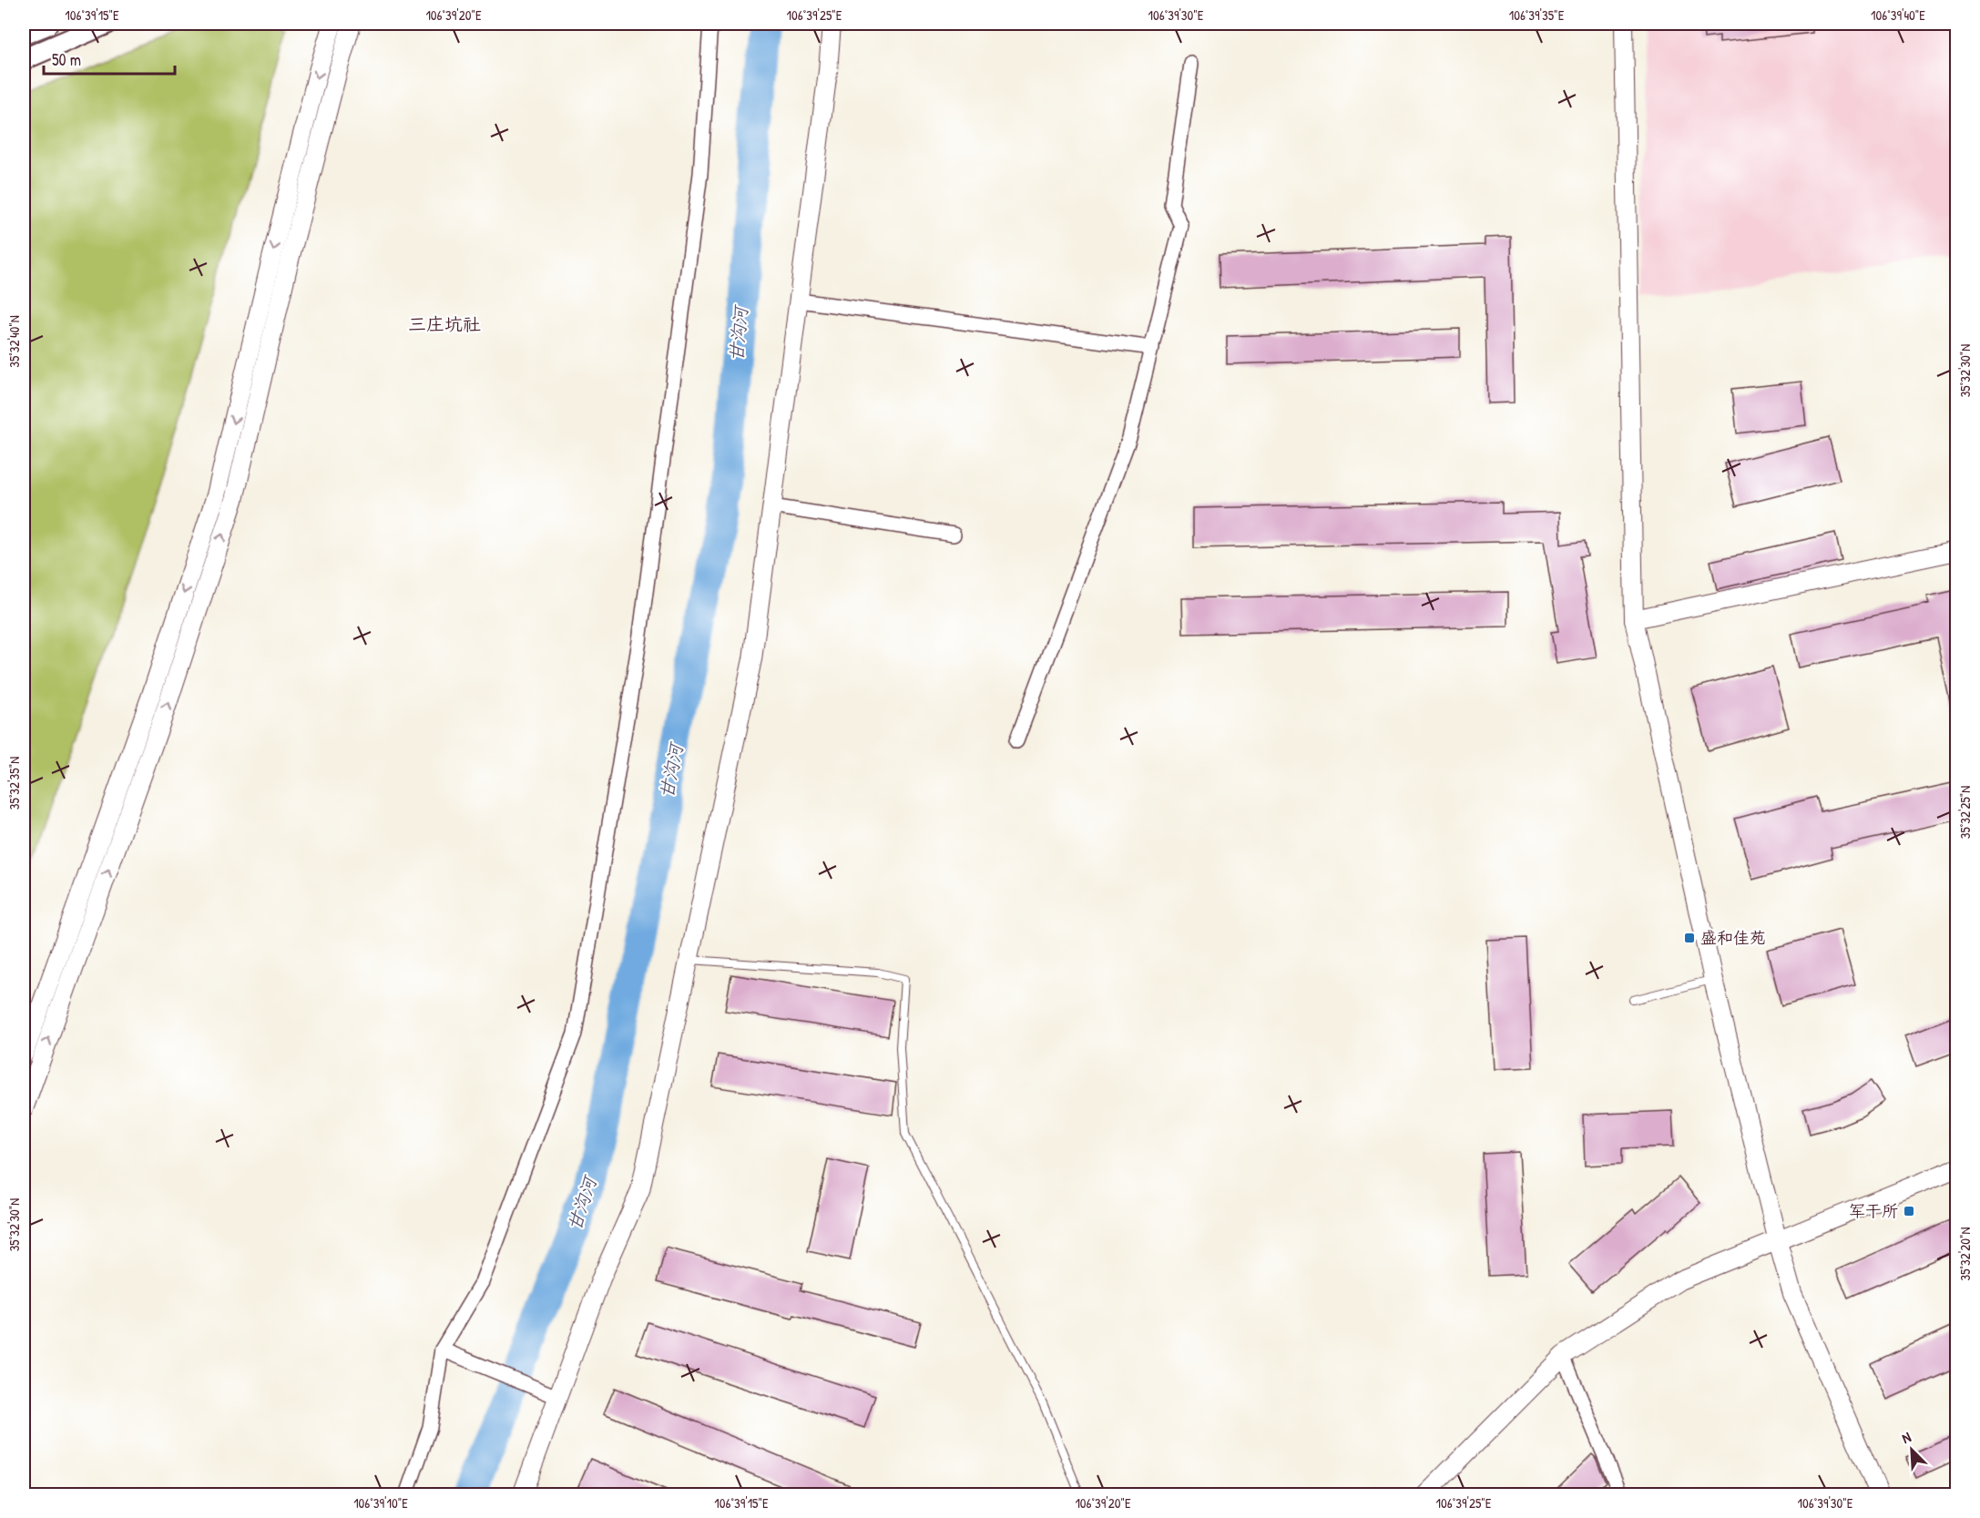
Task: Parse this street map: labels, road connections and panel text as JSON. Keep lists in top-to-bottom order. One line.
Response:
{"districts":["三庄坑社"],"water":["甘沟河"],"places":{"transit":["盛和佳苑","军干所"]},"scale_bar":"50 m","north":"top left","coordinates":["106°39'15\"E","106°39'20\"E","106°39'25\"E","106°39'30\"E","106°39'35\"E","106°39'40\"E","35°32'40\"N","35°32'30\"N","35°32'35\"N","35°32'25\"N","35°32'20\"N","106°39'10\"E"]}
